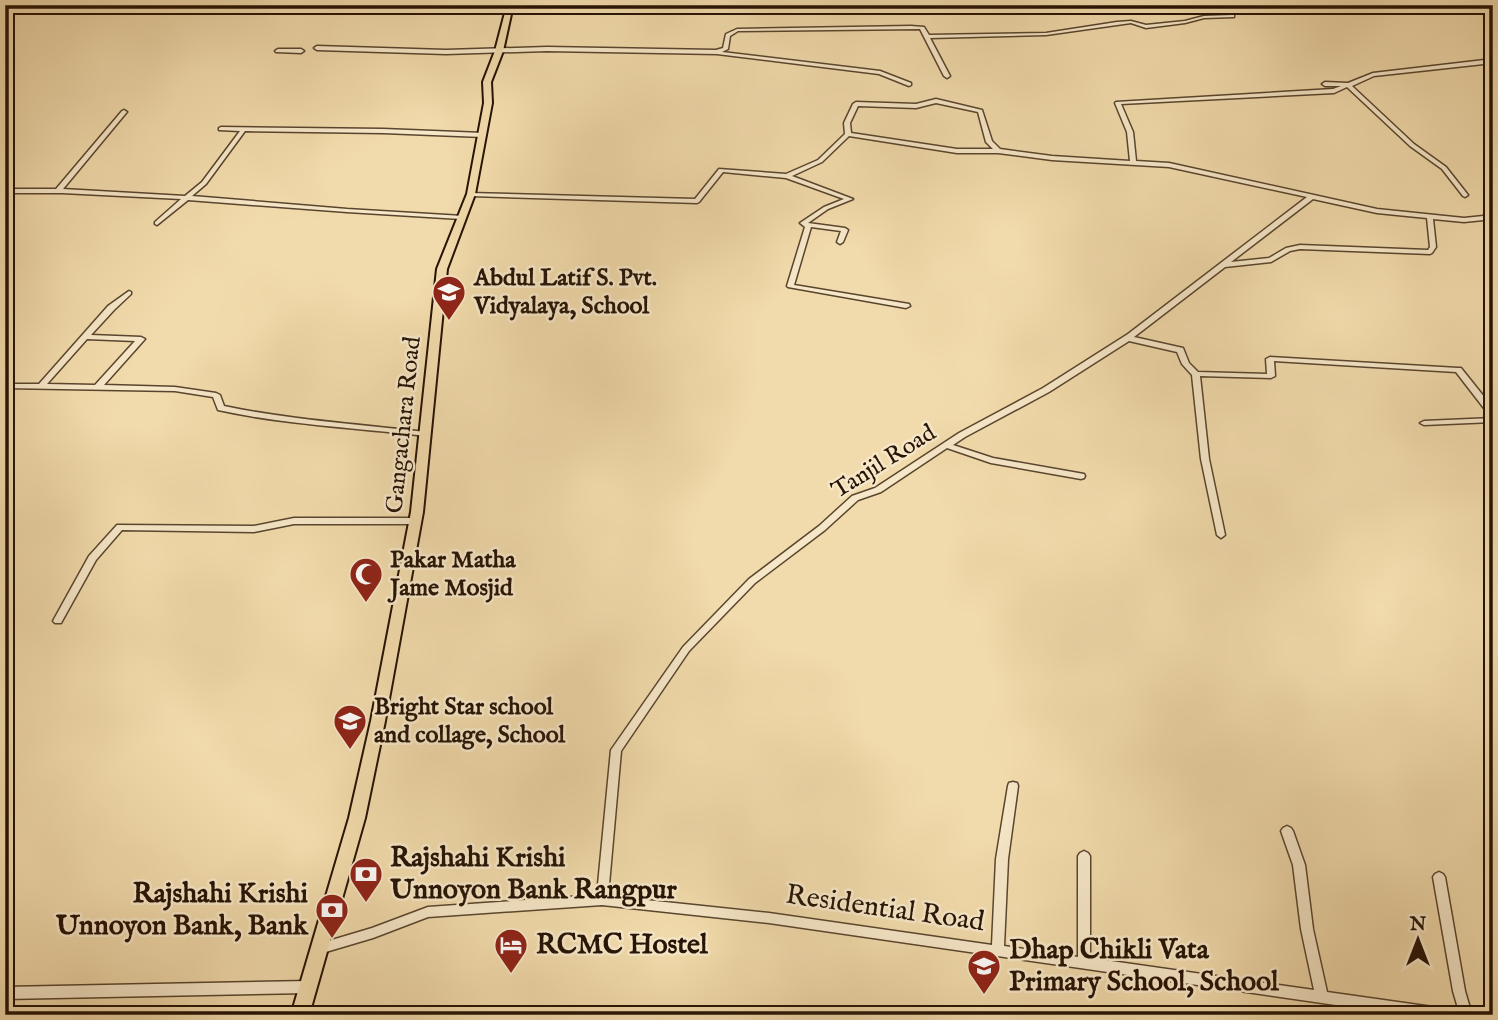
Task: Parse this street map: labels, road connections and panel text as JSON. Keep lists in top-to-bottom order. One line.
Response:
{"streets":{"main road":["Gangachara Road"],"street":["Tanjil Road","Residential Road"]},"crossings":[["Gangachara Road","Residential Road"],["Tanjil Road","Residential Road"]],"places":{"school or university":["Abdul Latif S. Pvt. Vidyalaya, School","Bright Star school and collage, School","Dhap Chikli Vata Primary School, School"],"mosque":["Pakar Matha Jame Mosjid"],"bank":["Rajshahi Krishi Unnoyon Bank Rangpur","Rajshahi Krishi Unnoyon Bank, Bank"],"hotel":["RCMC Hostel"]},"north":"top"}
